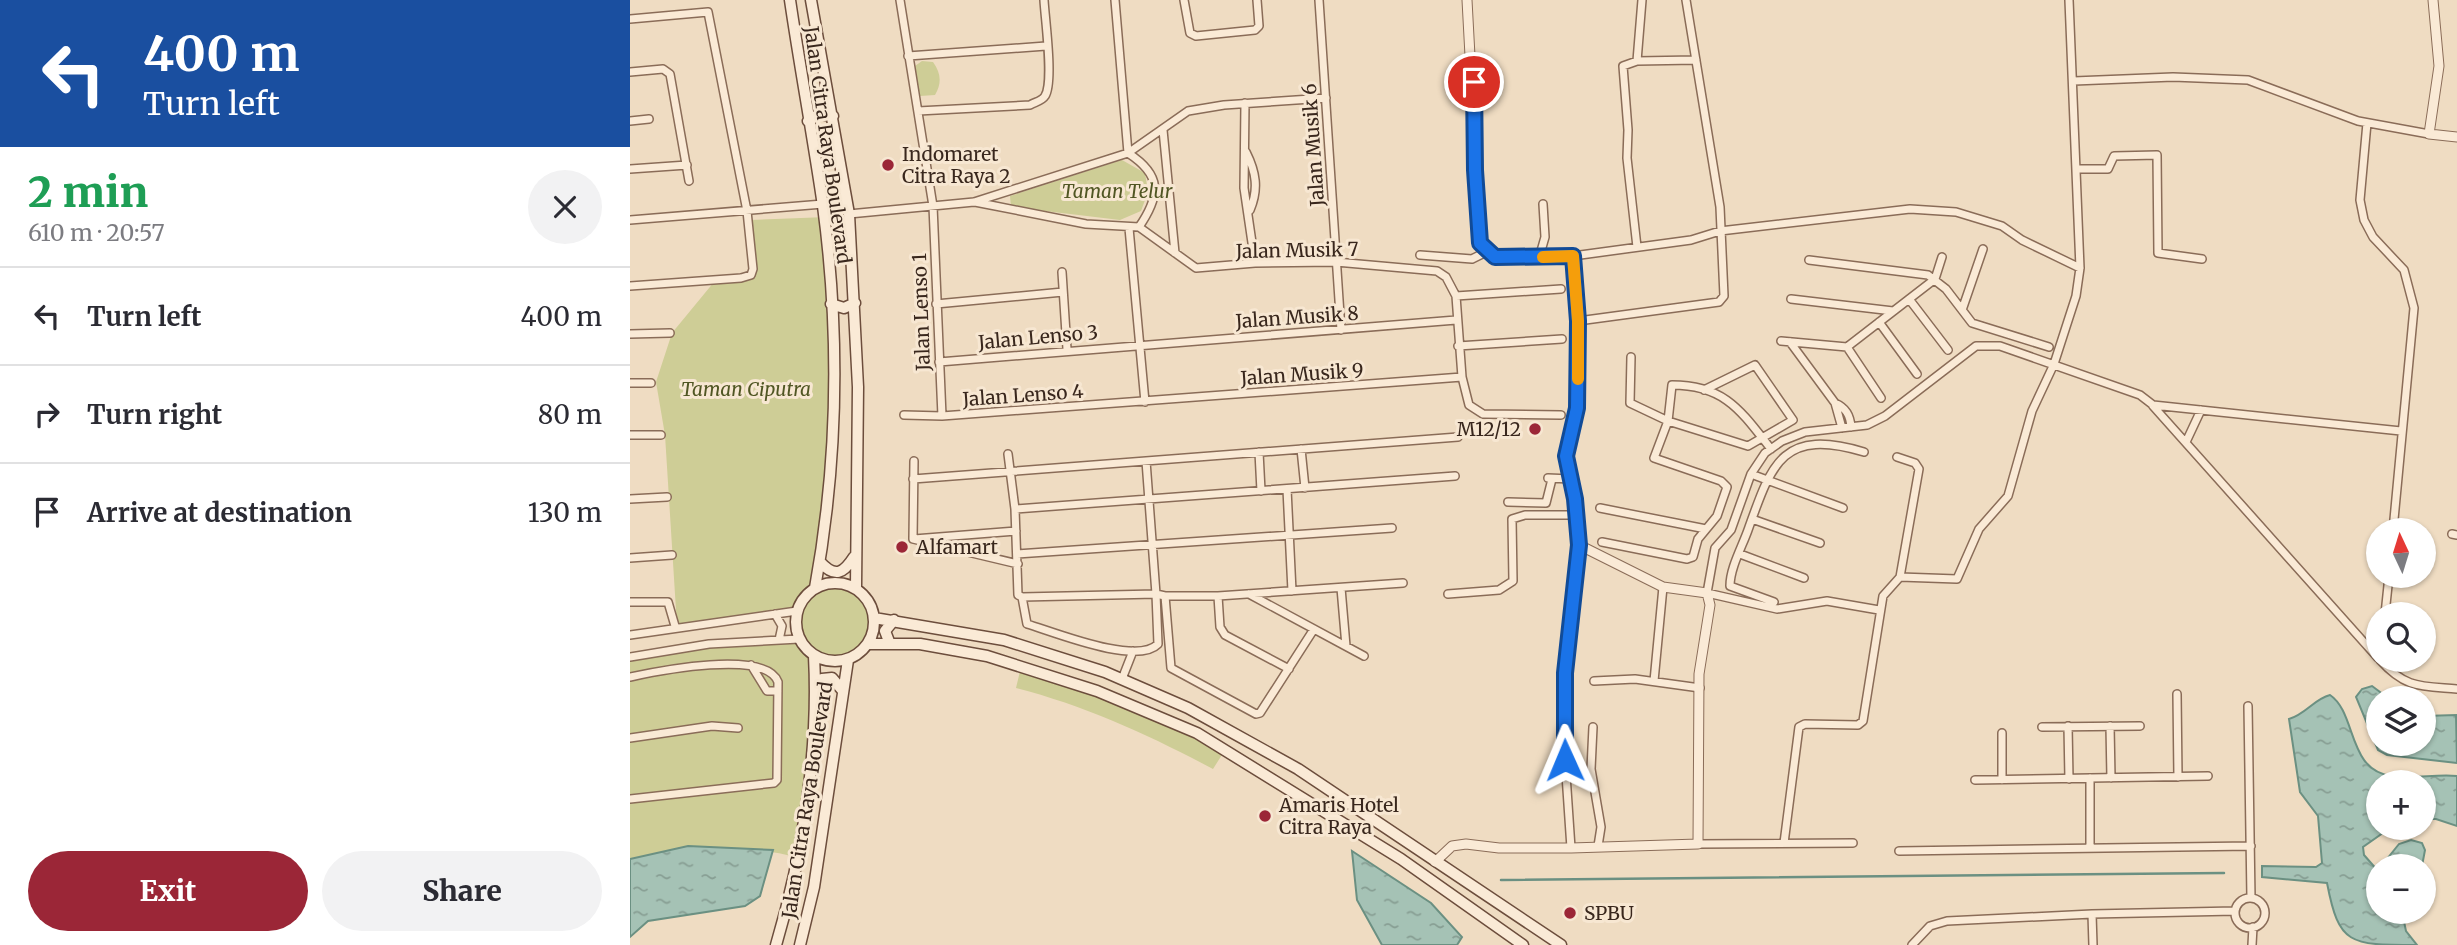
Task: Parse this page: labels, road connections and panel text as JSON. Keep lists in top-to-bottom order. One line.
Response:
{"streets":{"main road":["Jalan Citra Raya Boulevard"],"street":["Jalan Musik 6","Jalan Musik 7","Jalan Lenso 1","Jalan Musik 8","Jalan Lenso 3","Jalan Musik 9","Jalan Lenso 4"]},"crossings":[["Jalan Musik 6","Jalan Musik 7"],["Jalan Musik 6","Jalan Musik 8"],["Jalan Lenso 1","Jalan Lenso 3"],["Jalan Lenso 1","Jalan Lenso 4"],["Jalan Musik 8","Jalan Lenso 3"],["Jalan Musik 9","Jalan Lenso 4"]],"parks":["Taman Telur","Taman Ciputra"],"places":["Indomaret Citra Raya 2","M12/12","Alfamart","Amaris Hotel Citra Raya","SPBU"],"north":"top","page":{"turn":["400 m","Turn left"],"heading":["2 min","610 m · 20:57"],"list":[{"name":"Turn left","value":"400 m"},{"name":"Turn right","value":"80 m"},{"name":"Arrive at destination","value":"130 m"}],"map_buttons":["+","−"],"buttons":["Exit","Share"]}}
